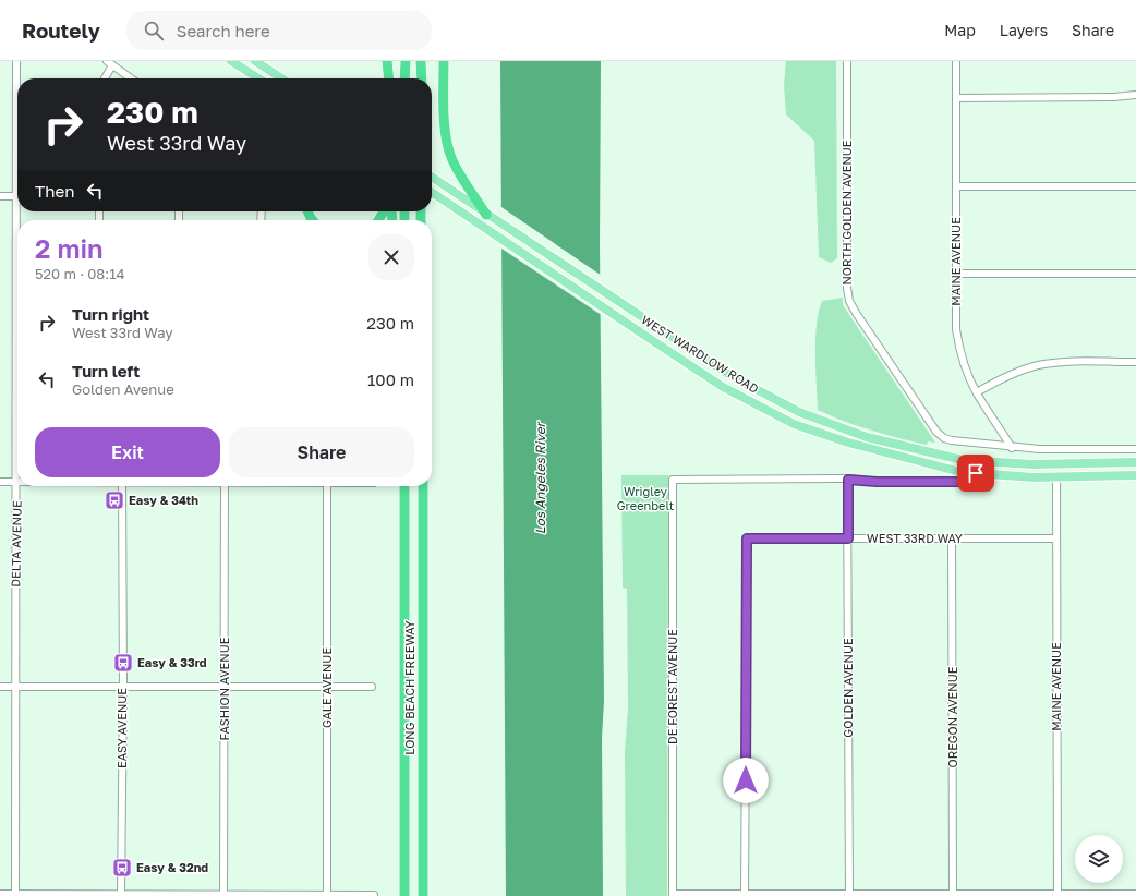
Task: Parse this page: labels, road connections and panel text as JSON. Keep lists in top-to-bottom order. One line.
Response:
{"streets":{"highway":["LONG BEACH FREEWAY"],"main road":["WEST WARDLOW ROAD"],"street":["NORTH GOLDEN AVENUE","MAINE AVENUE","WEST 33RD WAY","DELTA AVENUE","DE FOREST AVENUE","GALE AVENUE","GOLDEN AVENUE","FASHION AVENUE","OREGON AVENUE","EASY AVENUE"]},"crossings":[["NORTH GOLDEN AVENUE","MAINE AVENUE"],["MAINE AVENUE","WEST WARDLOW ROAD"],["MAINE AVENUE","WEST 33RD WAY"],["WEST 33RD WAY","DE FOREST AVENUE"],["WEST 33RD WAY","GOLDEN AVENUE"],["WEST 33RD WAY","OREGON AVENUE"],["DE FOREST AVENUE","GOLDEN AVENUE"]],"water":["Los Angeles River"],"parks":["Wrigley Greenbelt"],"places":{"bus stop":["Easy & 34th","Easy & 33rd","Easy & 32nd"]},"page":{"header":"Routely","search":"Search here","nav":["Map","Layers","Share"],"turn":["230 m","West 33rd Way"],"then":"Then","heading":["2 min","520 m · 08:14"],"list":[{"name":"Turn right","note":"West 33rd Way","value":"230 m"},{"name":"Turn left","note":"Golden Avenue","value":"100 m"}],"buttons":["Exit","Share"]}}
